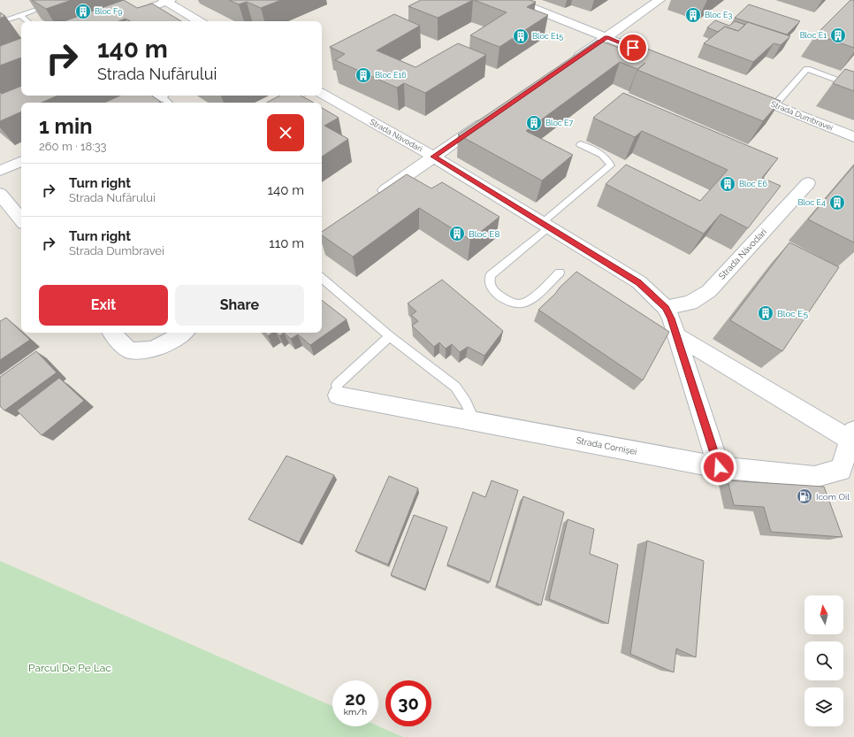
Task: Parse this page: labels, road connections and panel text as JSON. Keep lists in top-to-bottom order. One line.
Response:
{"streets":{"street":["Strada Dumbravei","Strada Năvodari","Strada Cornișei"]},"crossings":[["Strada Năvodari","Strada Cornișei"]],"parks":["Parcul De Pe Lac"],"places":{"building":["Bloc F9","Bloc E3","Bloc E1","Bloc E15","Bloc E16","Bloc E7","Bloc E6","Bloc E4","Bloc E8","Bloc E5"],"fuel station":["Icom Oil"]},"north":"top","page":{"turn":["140 m","Strada Nufărului"],"heading":["1 min","260 m · 18:33"],"list":[{"name":"Turn right","note":"Strada Nufărului","value":"140 m"},{"name":"Turn right","note":"Strada Dumbravei","value":"110 m"}],"buttons":["Exit","Share"],"speed":"20 km/h","limit":"30"}}
